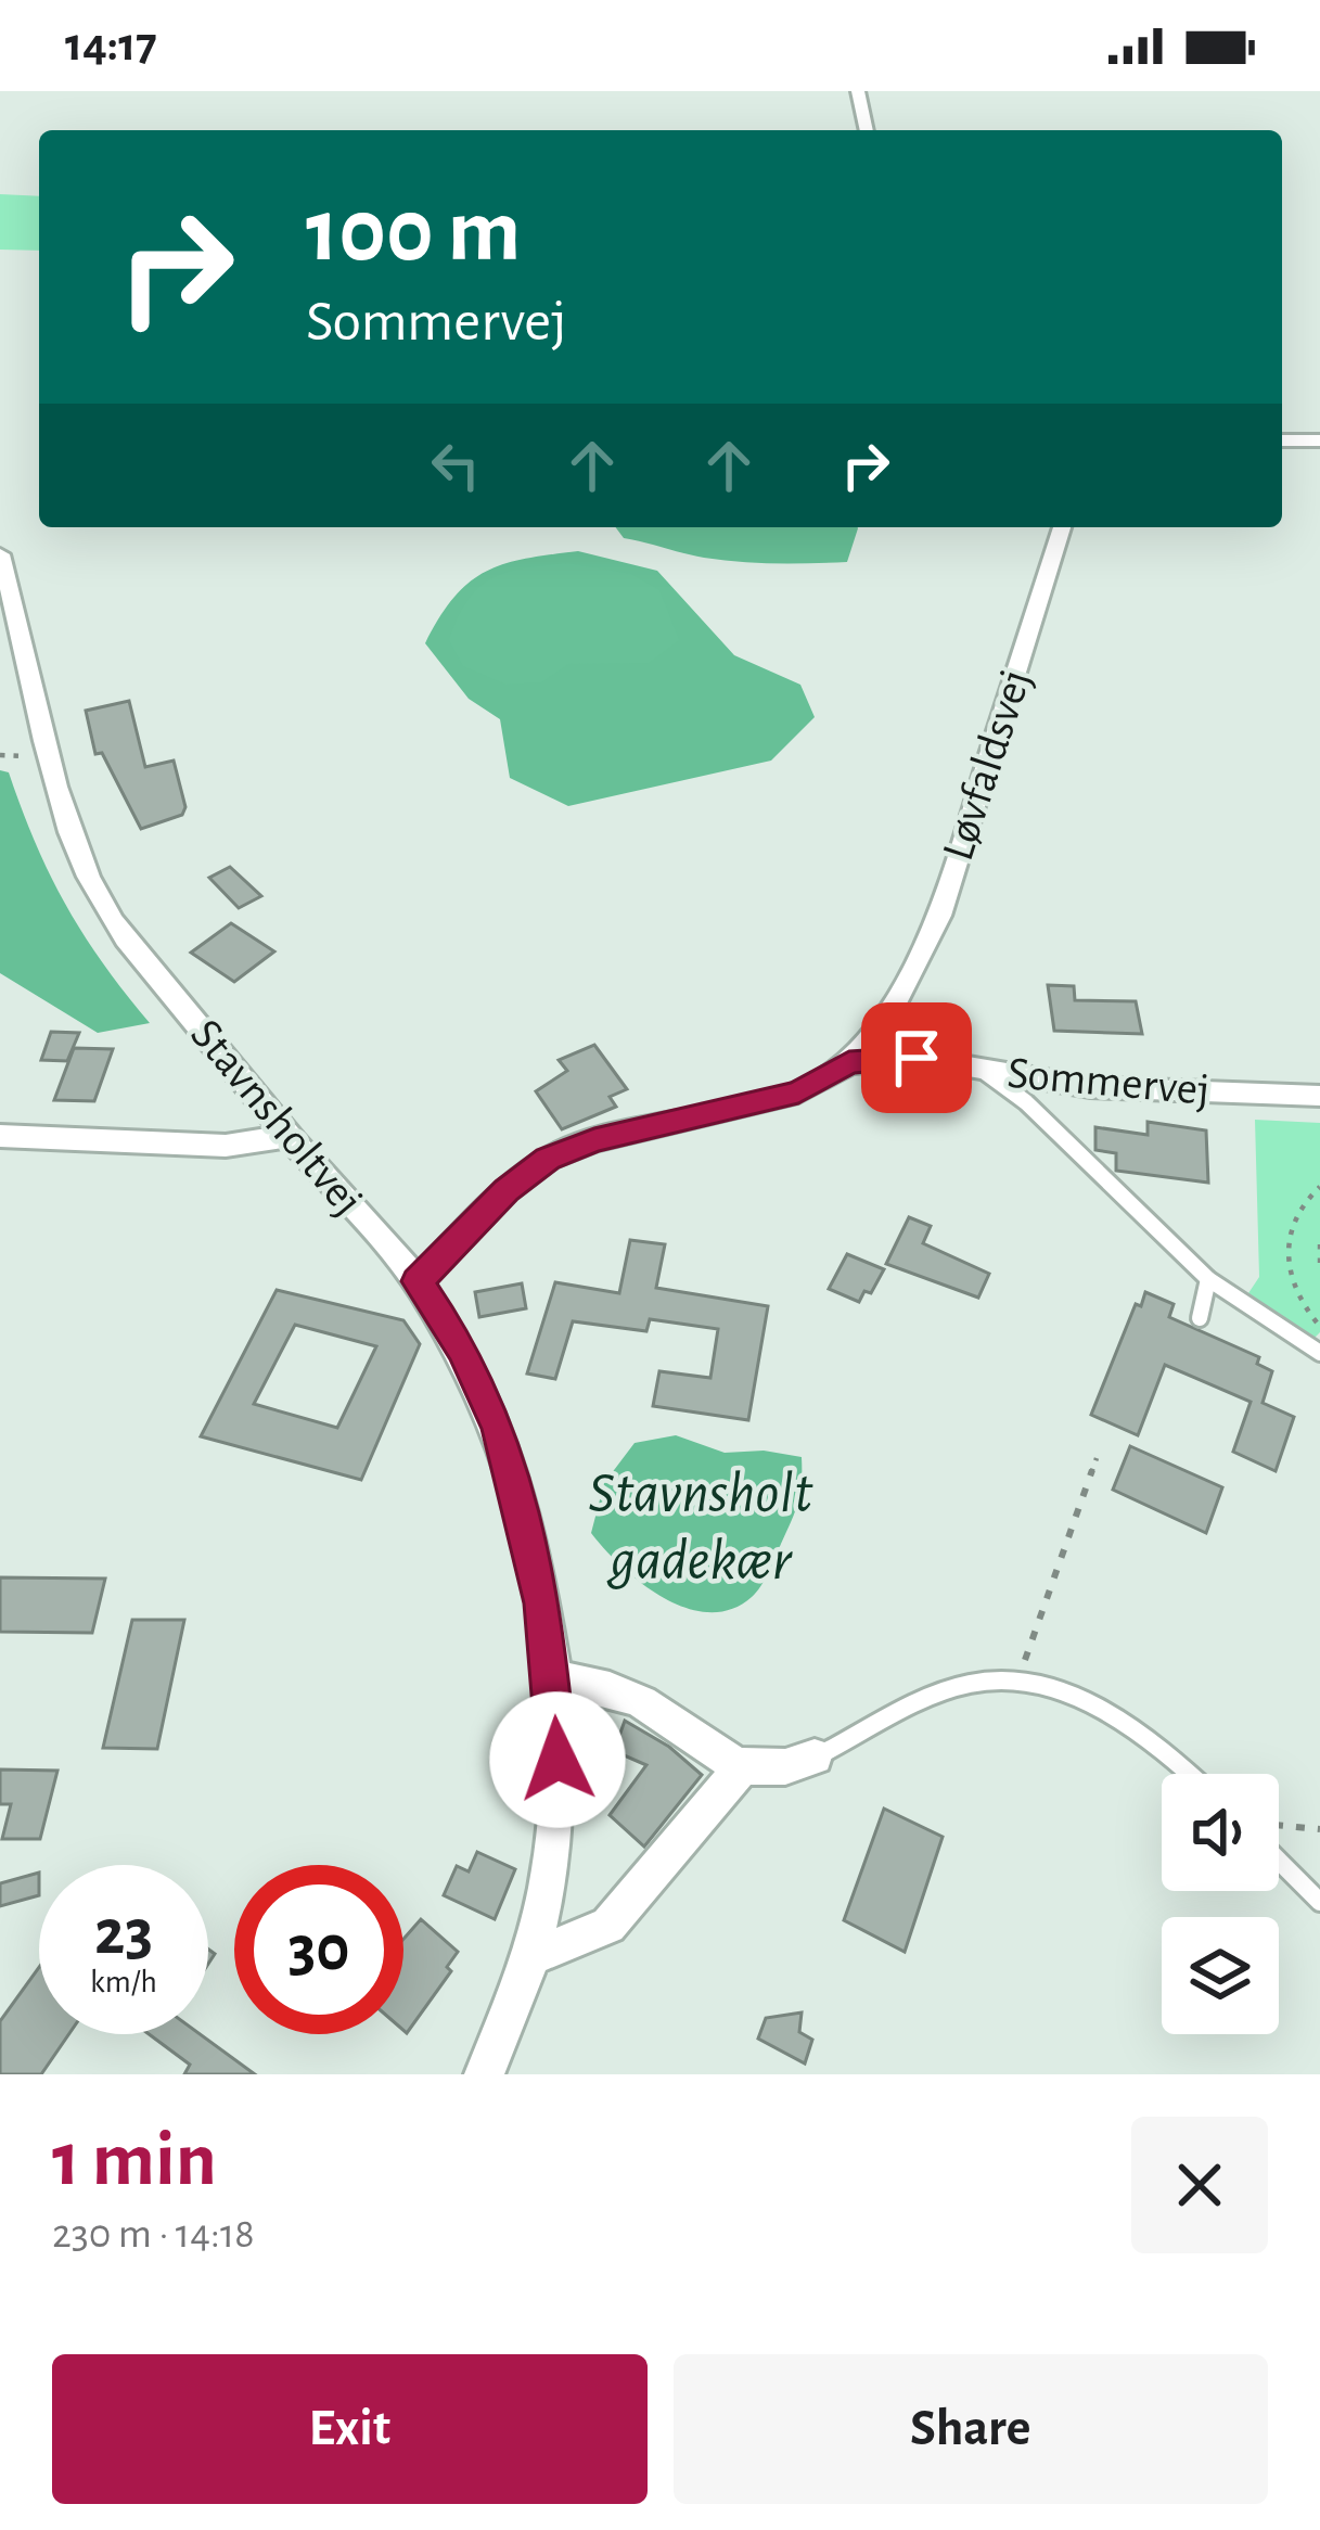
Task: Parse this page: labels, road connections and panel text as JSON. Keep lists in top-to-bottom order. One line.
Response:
{"streets":{"street":["Løvfaldsvej","Sommervej","Stavnsholtvej"]},"crossings":[["Løvfaldsvej","Sommervej"],["Sommervej","Stavnsholtvej"]],"water":["Stavnsholt gadekær"],"page":{"status":"14:17","turn":["100 m","Sommervej"],"speed":"23 km/h","limit":"30","heading":["1 min","230 m · 14:18"],"buttons":["Exit","Share"]}}
